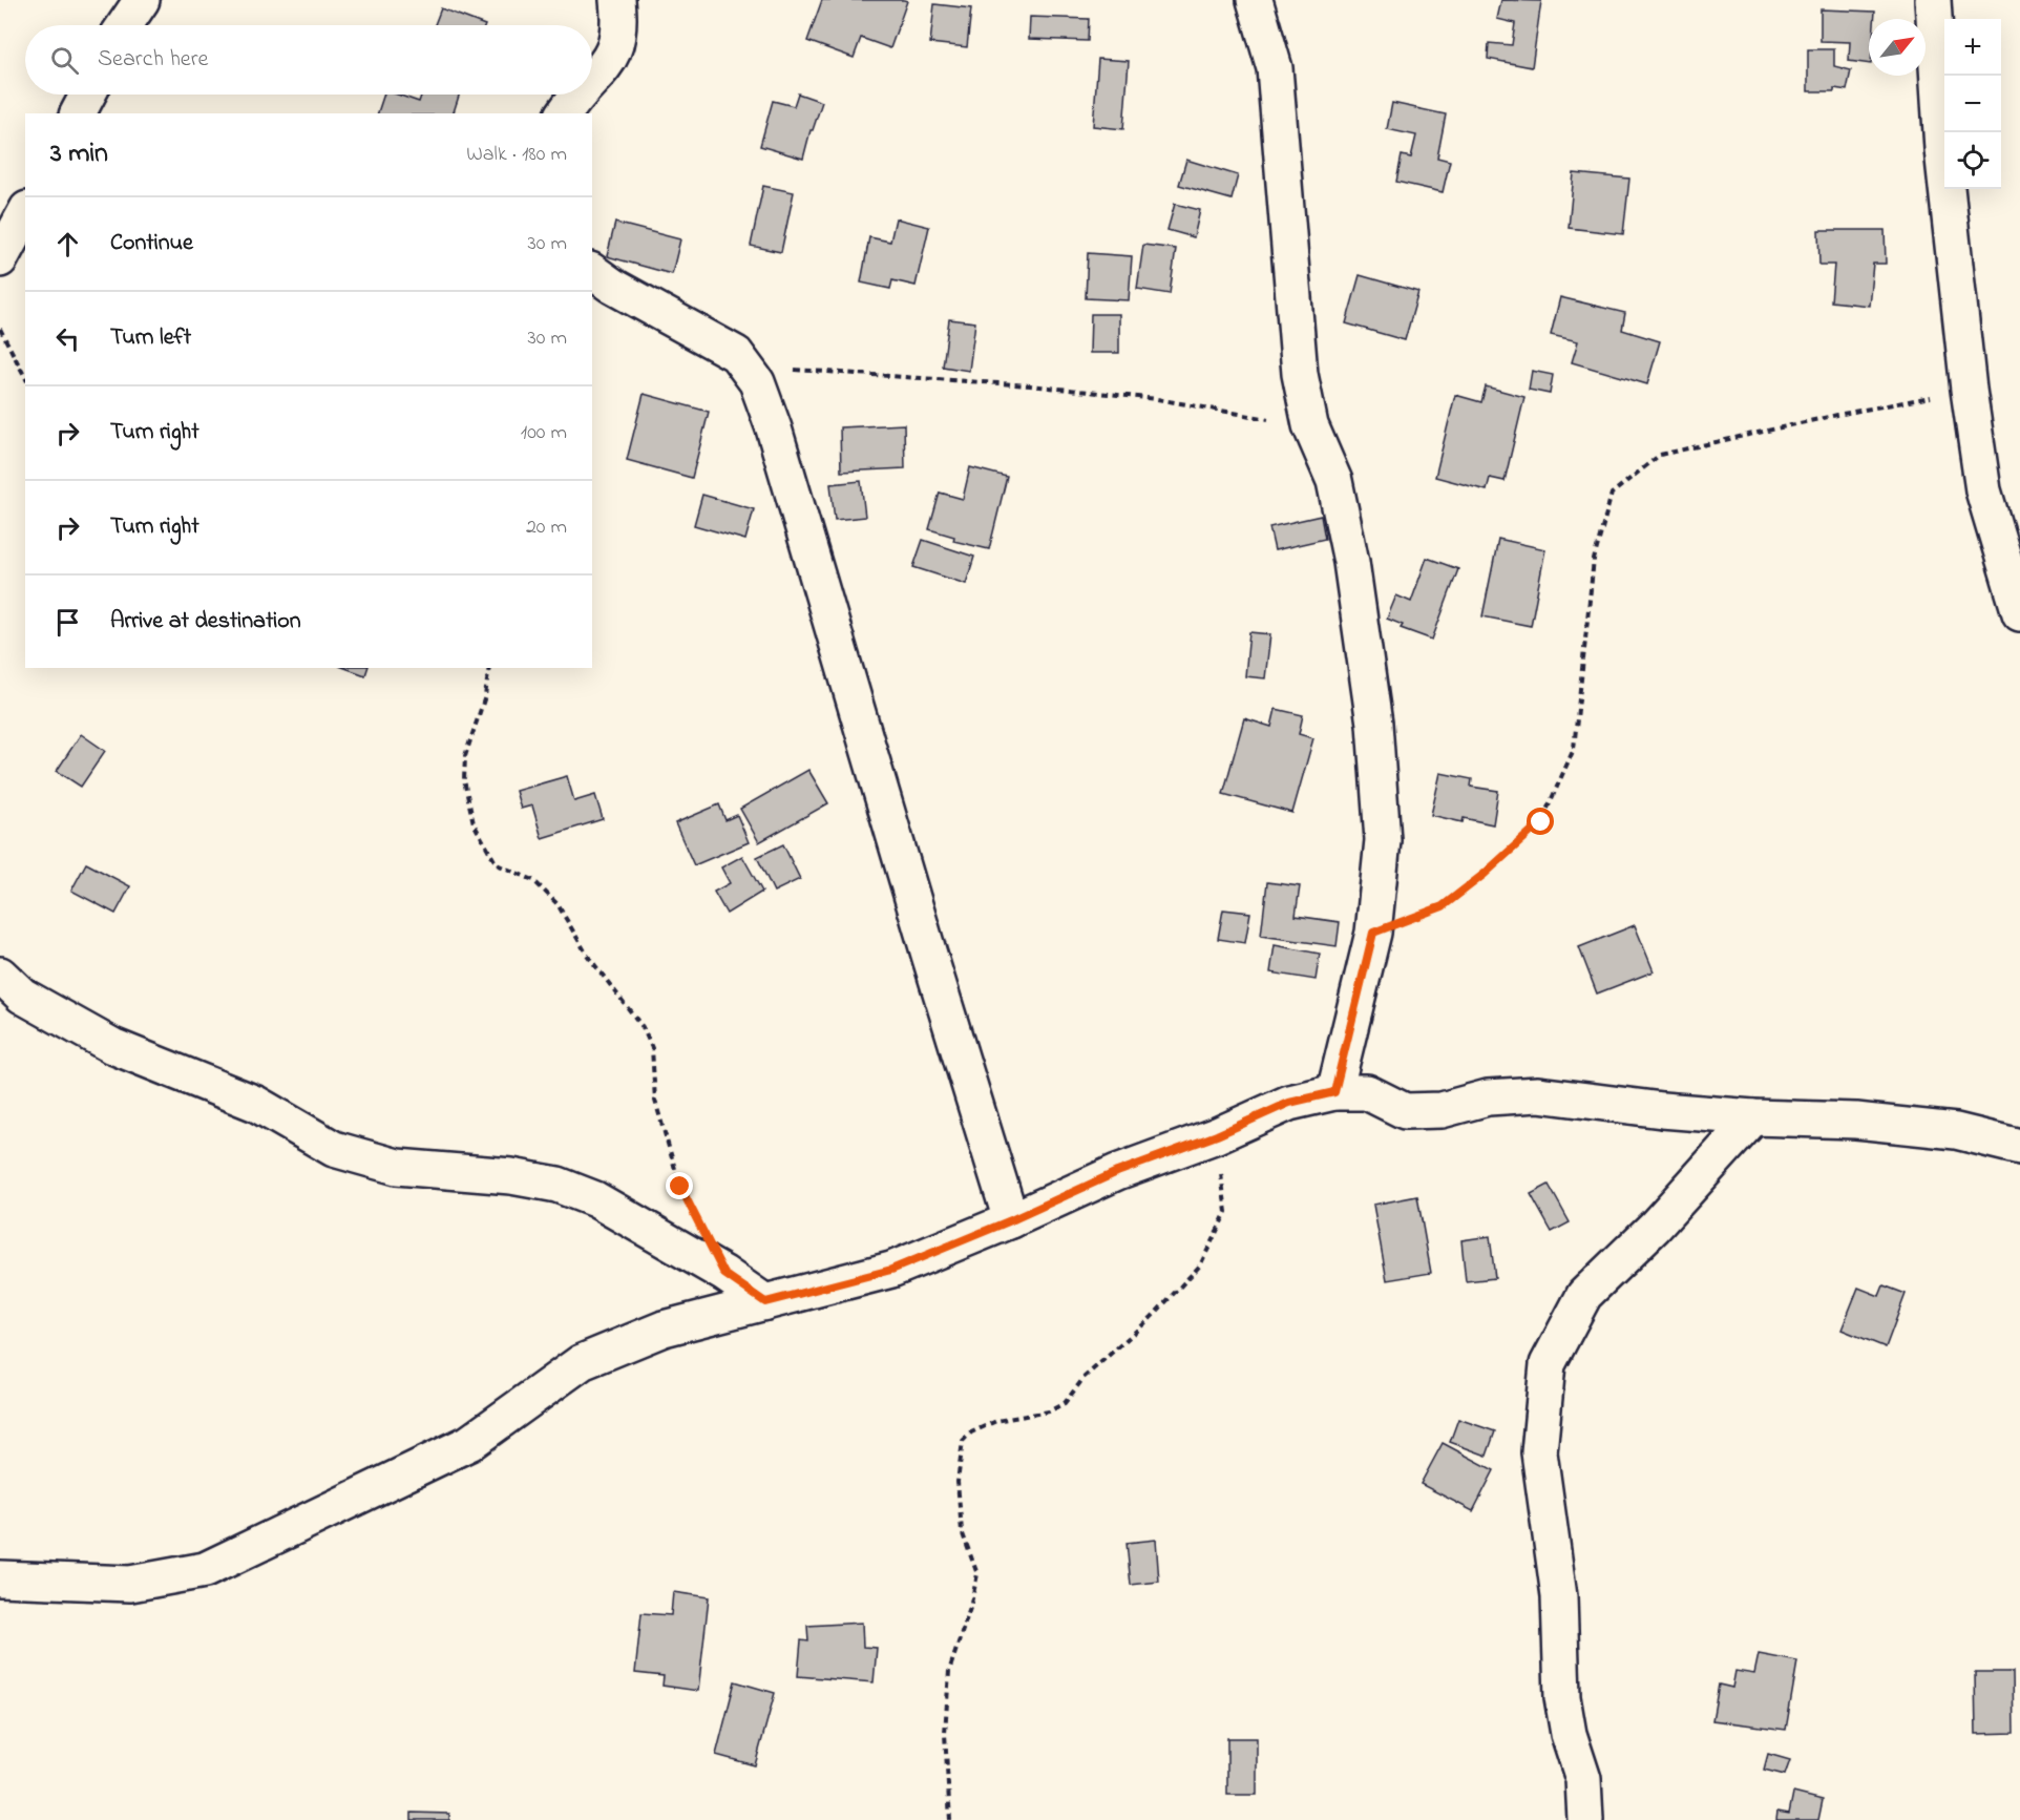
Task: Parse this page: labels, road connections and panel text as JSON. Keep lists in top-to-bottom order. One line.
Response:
{"north":"top right","page":{"map_buttons":["+","−"],"search":"Search here","heading":["3 min","Walk · 180 m"],"list":[["Continue","30 m"],["Turn left","30 m"],["Turn right","100 m"],["Turn right","20 m"],"Arrive at destination"]}}
